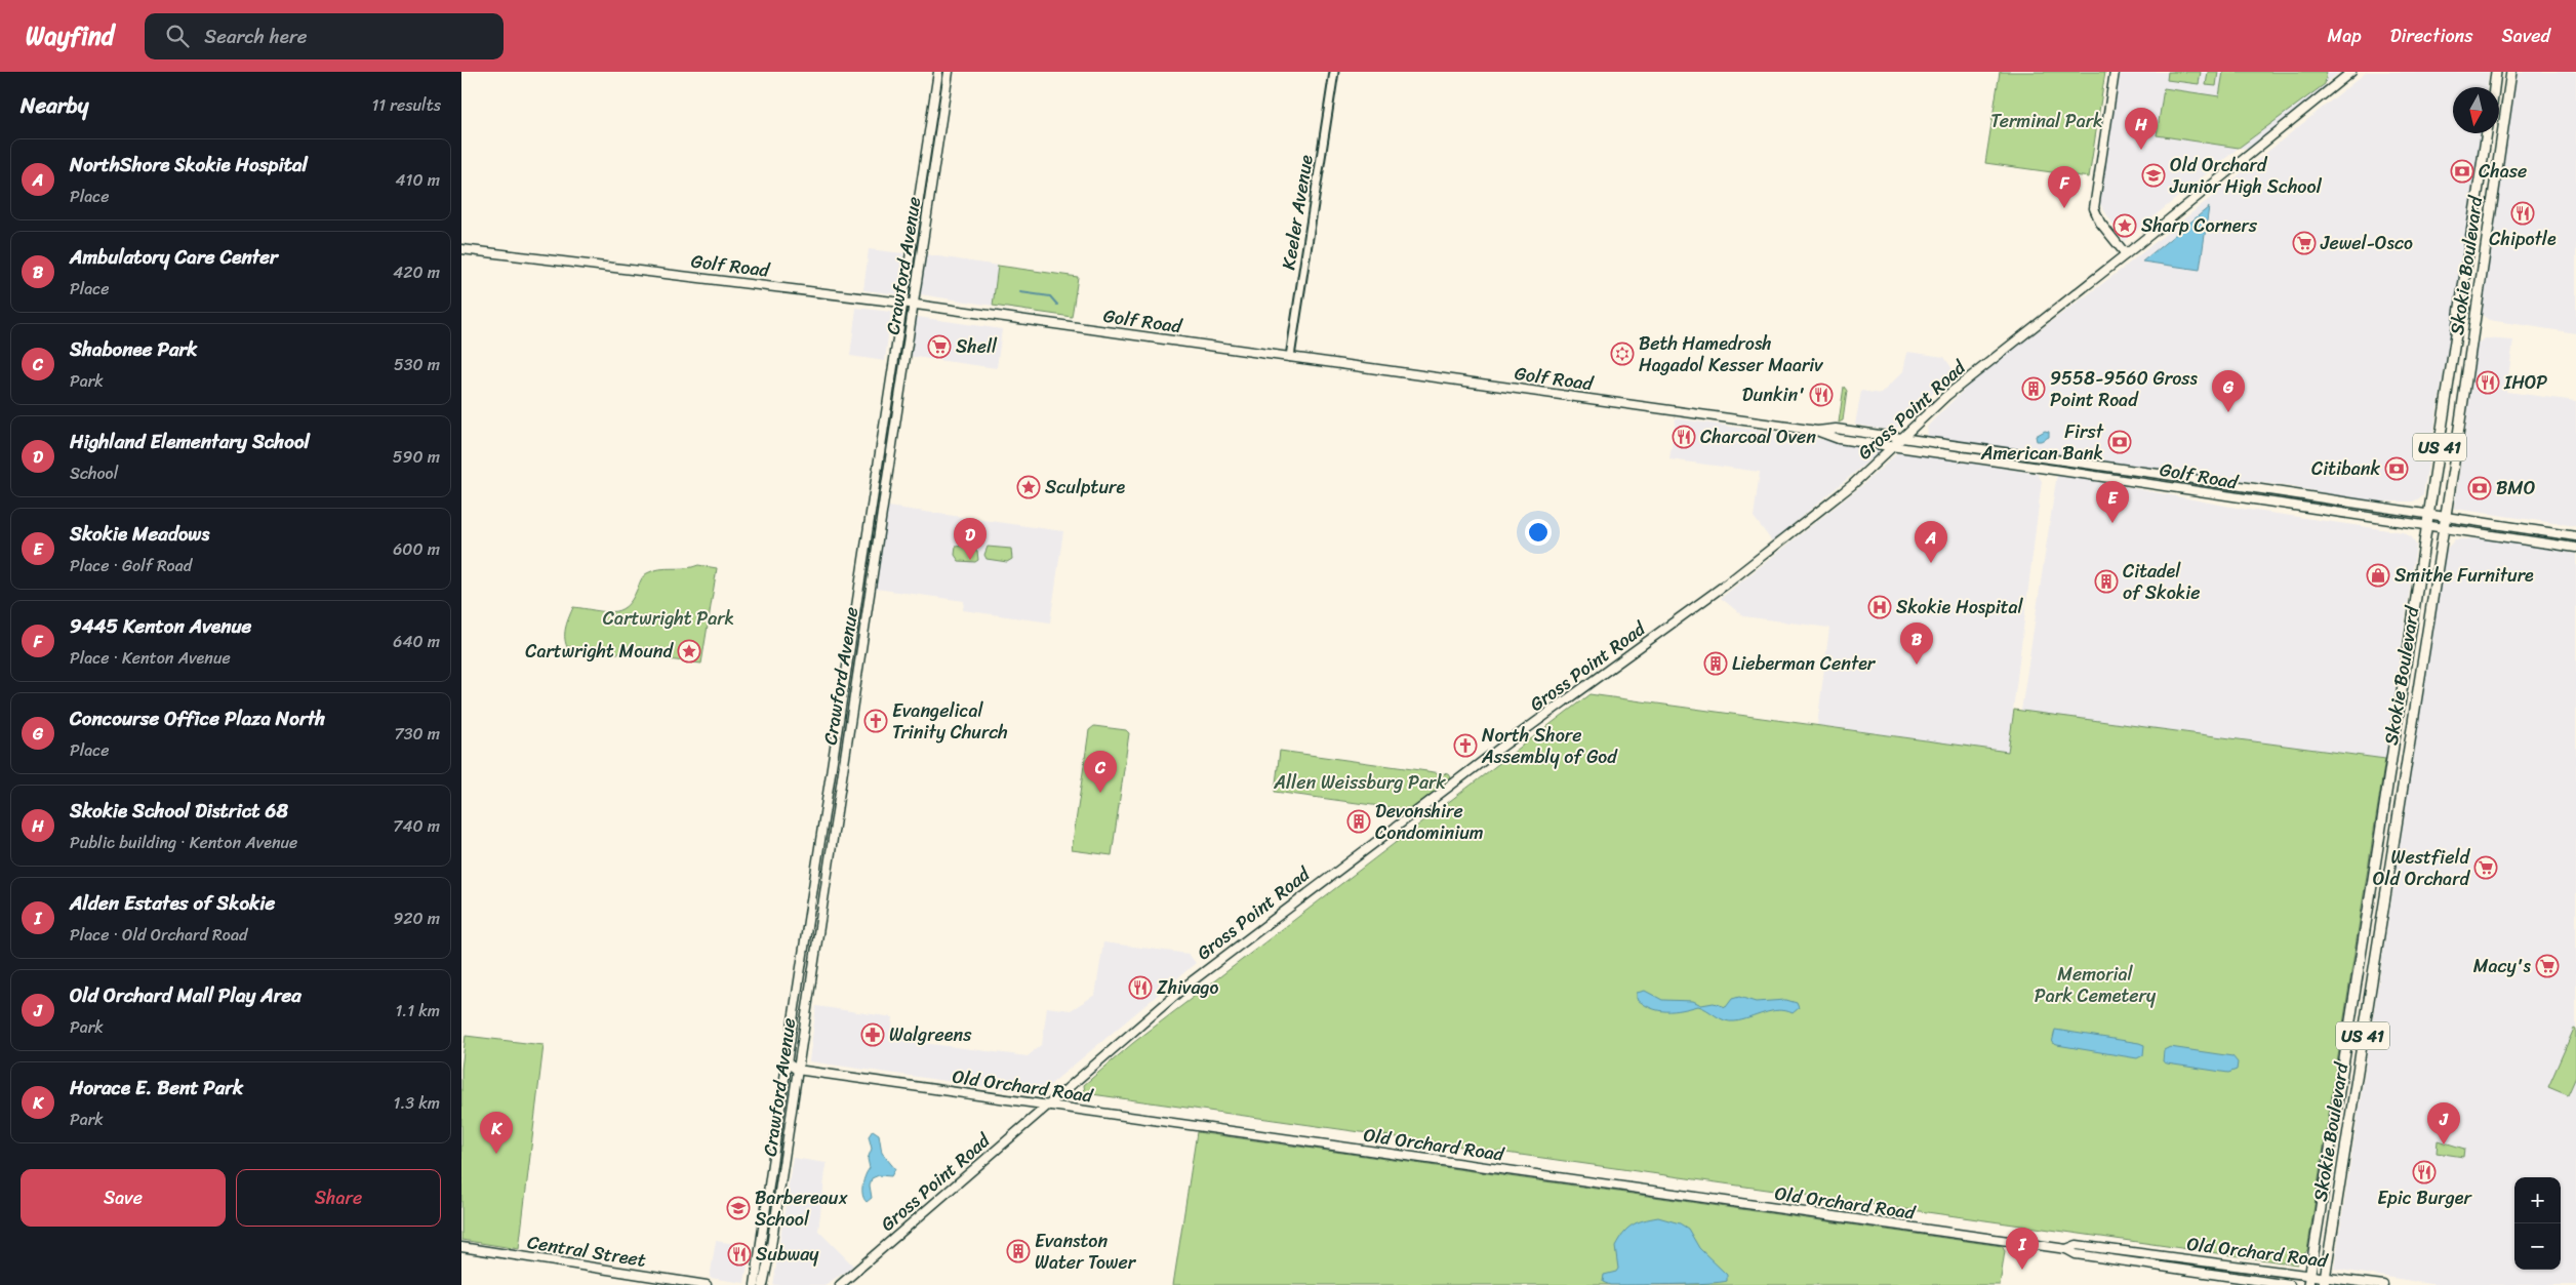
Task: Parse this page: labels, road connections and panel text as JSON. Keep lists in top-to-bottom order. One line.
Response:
{"streets":{"main road":["Golf Road","Crawford Avenue","Skokie Boulevard","Gross Point Road","US 41","Old Orchard Road","Central Street"],"street":["Keeler Avenue"]},"crossings":[["Keeler Avenue","Golf Road"],["Golf Road","Crawford Avenue"],["Golf Road","Skokie Boulevard"],["Golf Road","Gross Point Road"],["Crawford Avenue","Old Orchard Road"],["Skokie Boulevard","Old Orchard Road"],["Gross Point Road","Old Orchard Road"]],"parks":["Terminal Park","Cartwright Park","Allen Weissburg Park","Memorial Park Cemetery"],"places":{"bank":["Chase","First American Bank","Citibank","BMO"],"school or university":["Old Orchard Junior High School","Barbereaux School"],"restaurant":["Chipotle","IHOP","Dunkin'","Charcoal Oven","Zhivago","Epic Burger","Subway"],"place":["Sharp Corners","Sculpture","Cartwright Mound"],"supermarket":["Jewel-Osco","Shell","Westfield Old Orchard","Macy's"],"synagogue":["Beth Hamedrosh Hagadol Kesser Maariv"],"building":["9558-9560 Gross Point Road","Citadel of Skokie","Lieberman Center","Devonshire Condominium","Evanston Water Tower"],"shop":["Smithe Furniture"],"hospital":["Skokie Hospital"],"church":["Evangelical Trinity Church","North Shore Assembly of God"],"pharmacy":["Walgreens"]},"north":"bottom","page":{"header":"Wayfind","search":"Search here","nav":["Map","Directions","Saved"],"heading":["Nearby","11 results"],"pins":["H","F","G","E","D","A","B","C","J","K","I"],"list":[{"mark":"A","name":"NorthShore Skokie Hospital","note":"Place","value":"410 m"},{"mark":"B","name":"Ambulatory Care Center","note":"Place","value":"420 m"},{"mark":"C","name":"Shabonee Park","note":"Park","value":"530 m"},{"mark":"D","name":"Highland Elementary School","note":"School","value":"590 m"},{"mark":"E","name":"Skokie Meadows","note":"Place · Golf Road","value":"600 m"},{"mark":"F","name":"9445 Kenton Avenue","note":"Place · Kenton Avenue","value":"640 m"},{"mark":"G","name":"Concourse Office Plaza North","note":"Place","value":"730 m"},{"mark":"H","name":"Skokie School District 68","note":"Public building · Kenton Avenue","value":"740 m"},{"mark":"I","name":"Alden Estates of Skokie","note":"Place · Old Orchard Road","value":"920 m"},{"mark":"J","name":"Old Orchard Mall Play Area","note":"Park","value":"1.1 km"},{"mark":"K","name":"Horace E. Bent Park","note":"Park","value":"1.3 km"}],"buttons":["Save","Share"],"map_buttons":["+","−"]}}
